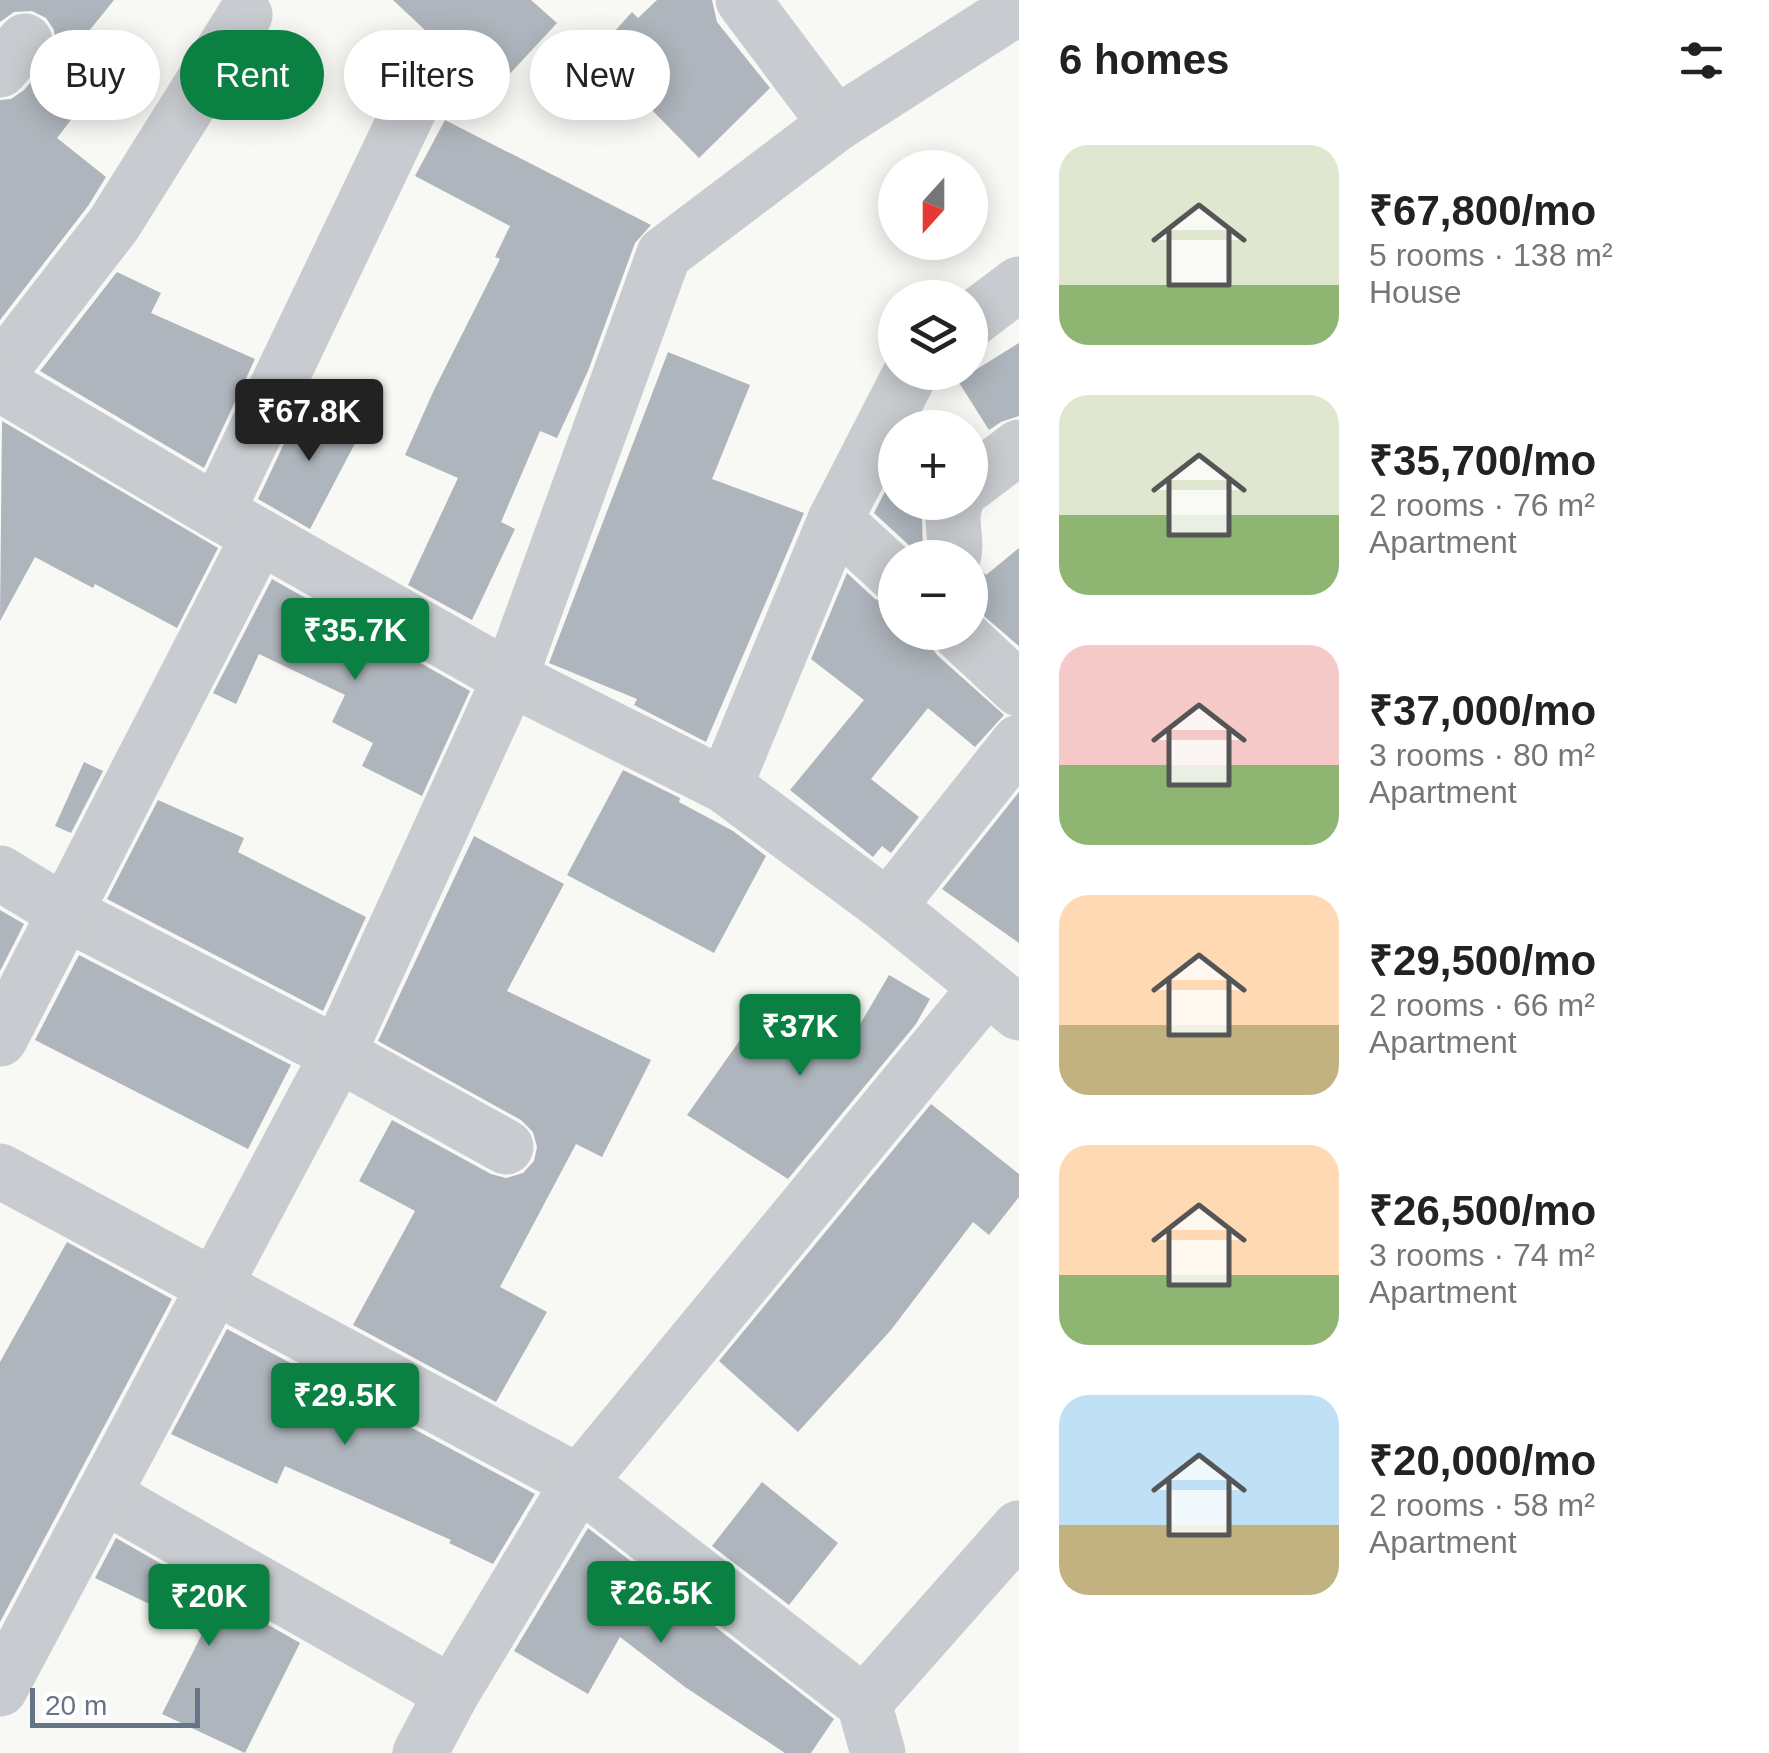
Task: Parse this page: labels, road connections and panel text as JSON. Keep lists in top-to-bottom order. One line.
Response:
{"scale_bar":"20 m","north":"bottom","page":{"heading":"6 homes","chip":["Buy","Rent","Filters","New"],"list":[{"name":"₹67,800/mo","note":"5 rooms · 138 m² · House"},{"name":"₹35,700/mo","note":"2 rooms · 76 m² · Apartment"},{"name":"₹37,000/mo","note":"3 rooms · 80 m² · Apartment"},{"name":"₹29,500/mo","note":"2 rooms · 66 m² · Apartment"},{"name":"₹26,500/mo","note":"3 rooms · 74 m² · Apartment"},{"name":"₹20,000/mo","note":"2 rooms · 58 m² · Apartment"}],"map_buttons":["+","−"],"price":["₹67.8K","₹35.7K","₹37K","₹29.5K","₹26.5K","₹20K"],"scale":"20 m"}}
